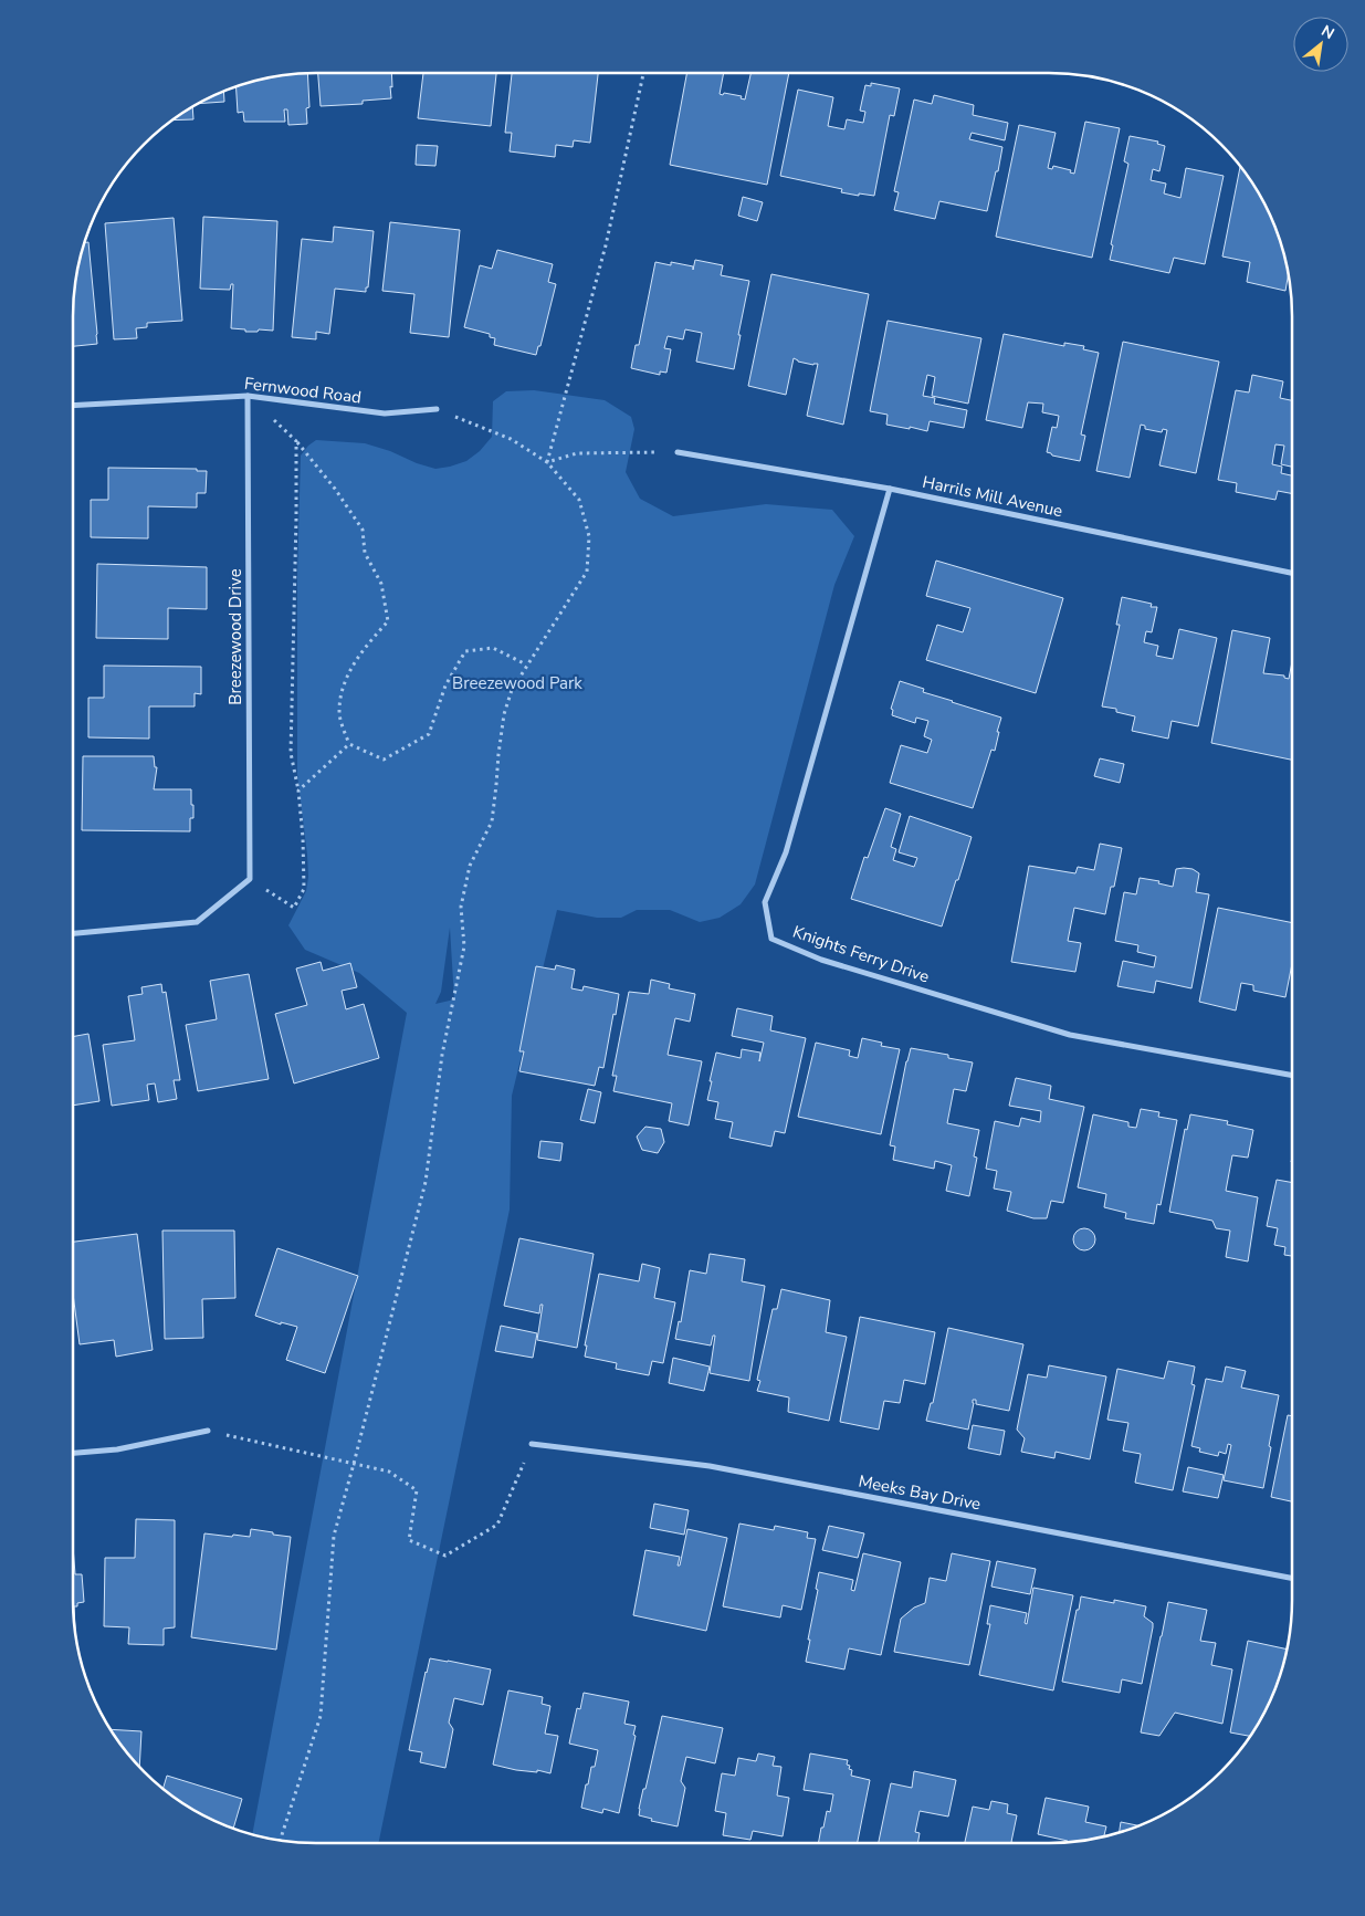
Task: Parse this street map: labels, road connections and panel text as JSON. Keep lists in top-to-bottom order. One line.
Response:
{"streets":{"street":["Fernwood Road","Harrils Mill Avenue","Breezewood Drive","Knights Ferry Drive","Meeks Bay Drive"]},"crossings":[["Fernwood Road","Breezewood Drive"],["Harrils Mill Avenue","Knights Ferry Drive"]],"parks":["Breezewood Park"],"north":"top right"}
